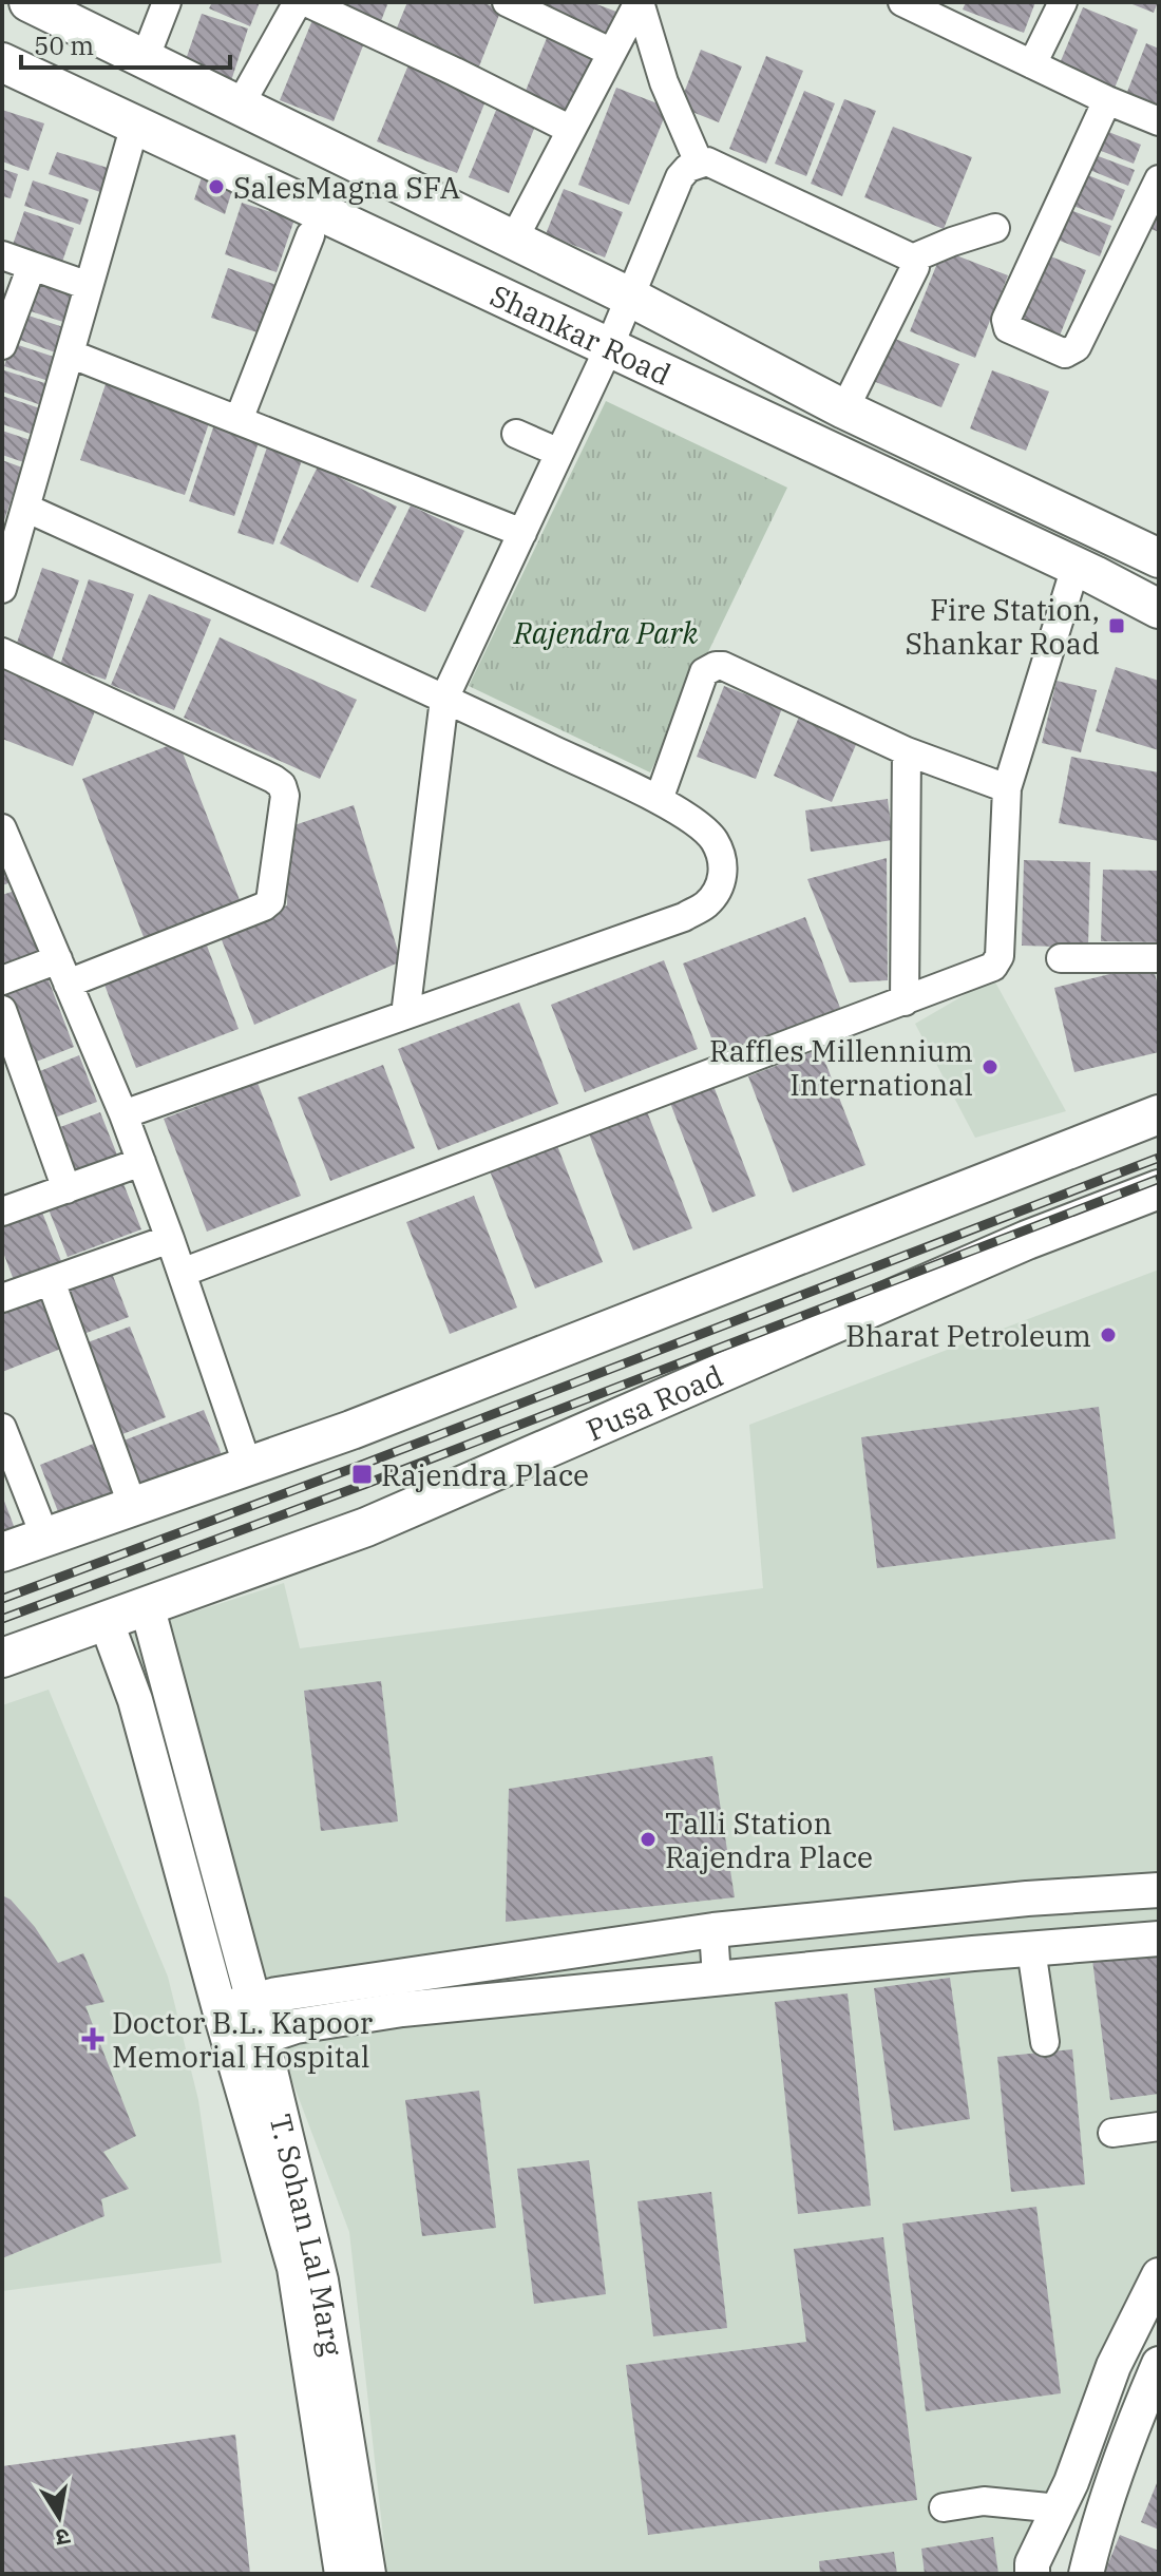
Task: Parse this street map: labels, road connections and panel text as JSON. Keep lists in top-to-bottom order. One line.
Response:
{"streets":{"main road":["Shankar Road","Pusa Road"],"street":["T. Sohan Lal Marg"]},"crossings":[["Pusa Road","T. Sohan Lal Marg"]],"parks":["Rajendra Park"],"places":{"other":["SalesMagna SFA","Raffles Millennium International","Bharat Petroleum","Talli Station Rajendra Place"],"transit":["Fire Station, Shankar Road","Rajendra Place"],"health":["Doctor B.L. Kapoor Memorial Hospital"]},"scale_bar":"50 m","north":"bottom"}
